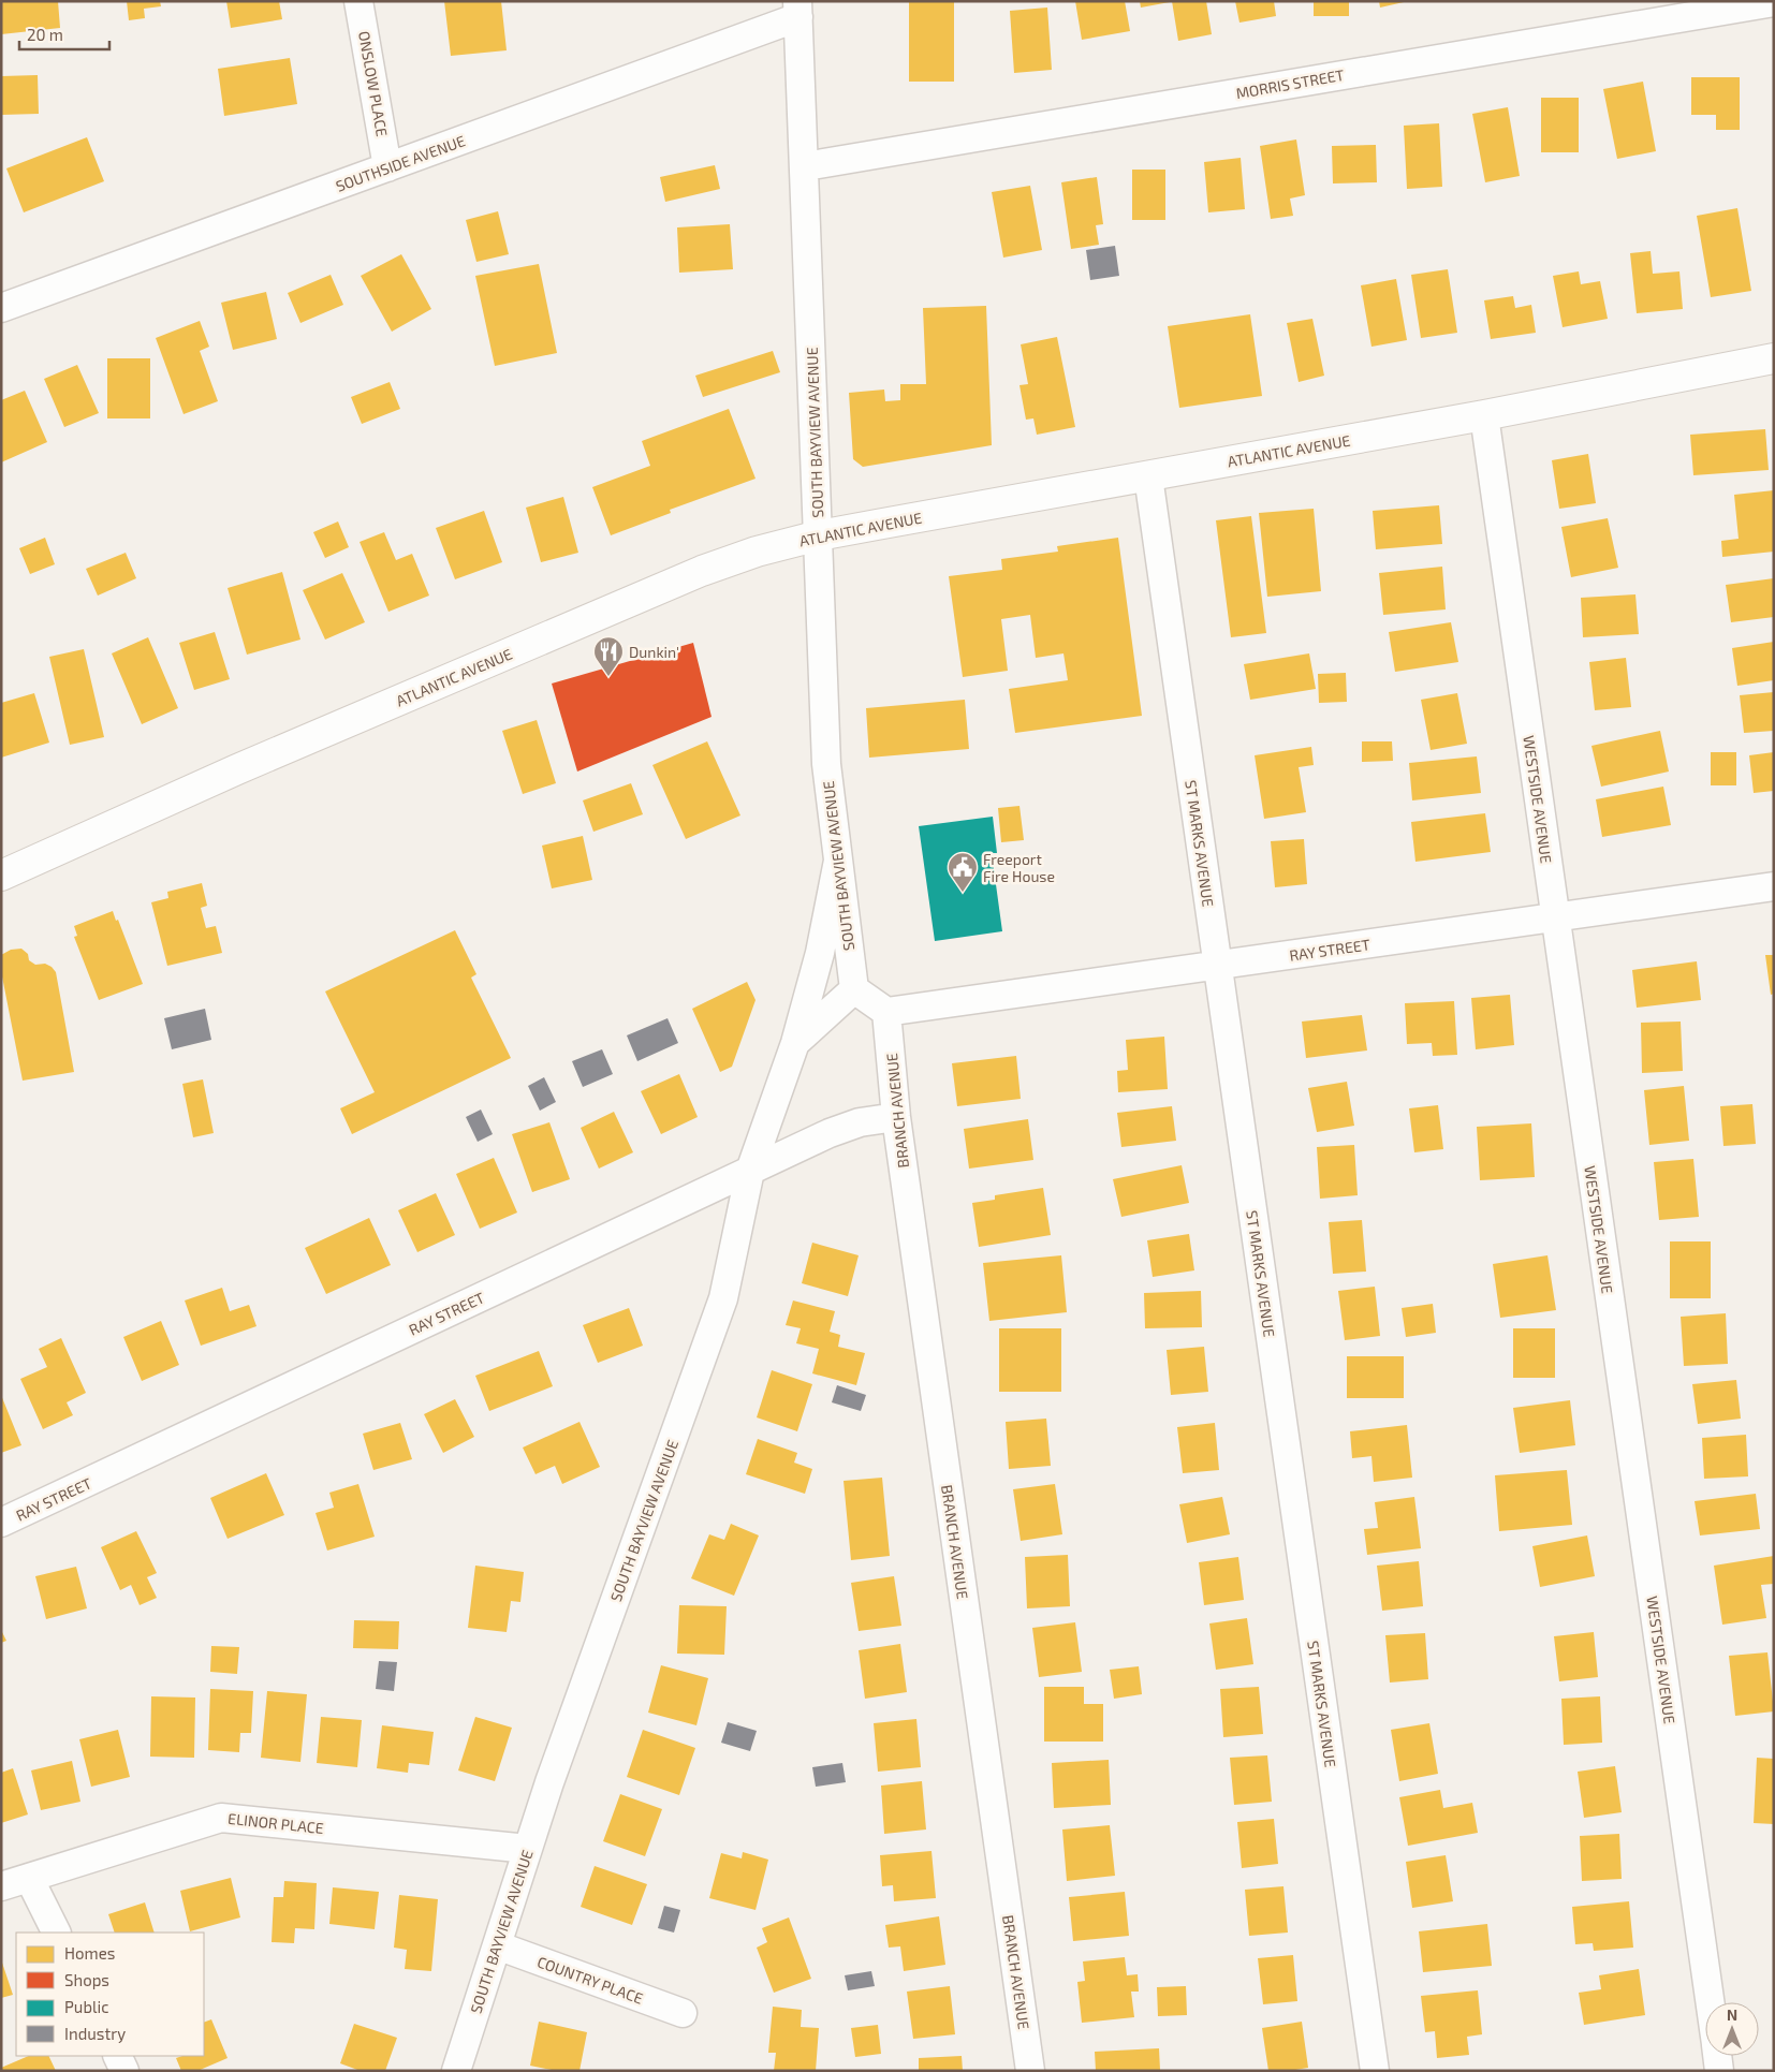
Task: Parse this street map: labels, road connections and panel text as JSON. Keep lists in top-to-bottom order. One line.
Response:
{"streets":{"main road":["ATLANTIC AVENUE"],"street":["ONSLOW PLACE","MORRIS STREET","SOUTHSIDE AVENUE","SOUTH BAYVIEW AVENUE","WESTSIDE AVENUE","ST MARKS AVENUE","RAY STREET","BRANCH AVENUE","ELINOR PLACE","COUNTRY PLACE"]},"crossings":[["ONSLOW PLACE","SOUTHSIDE AVENUE"],["MORRIS STREET","SOUTH BAYVIEW AVENUE"],["SOUTHSIDE AVENUE","SOUTH BAYVIEW AVENUE"],["SOUTH BAYVIEW AVENUE","ATLANTIC AVENUE"],["SOUTH BAYVIEW AVENUE","RAY STREET"],["SOUTH BAYVIEW AVENUE","ELINOR PLACE"],["SOUTH BAYVIEW AVENUE","COUNTRY PLACE"],["ATLANTIC AVENUE","WESTSIDE AVENUE"],["ATLANTIC AVENUE","ST MARKS AVENUE"],["WESTSIDE AVENUE","RAY STREET"],["ST MARKS AVENUE","RAY STREET"],["RAY STREET","BRANCH AVENUE"]],"places":{"restaurant":["Dunkin'"],"public building":["Freeport Fire House"]},"legend":["Homes","Shops","Public","Industry"],"scale_bar":"20 m","north":"top"}
